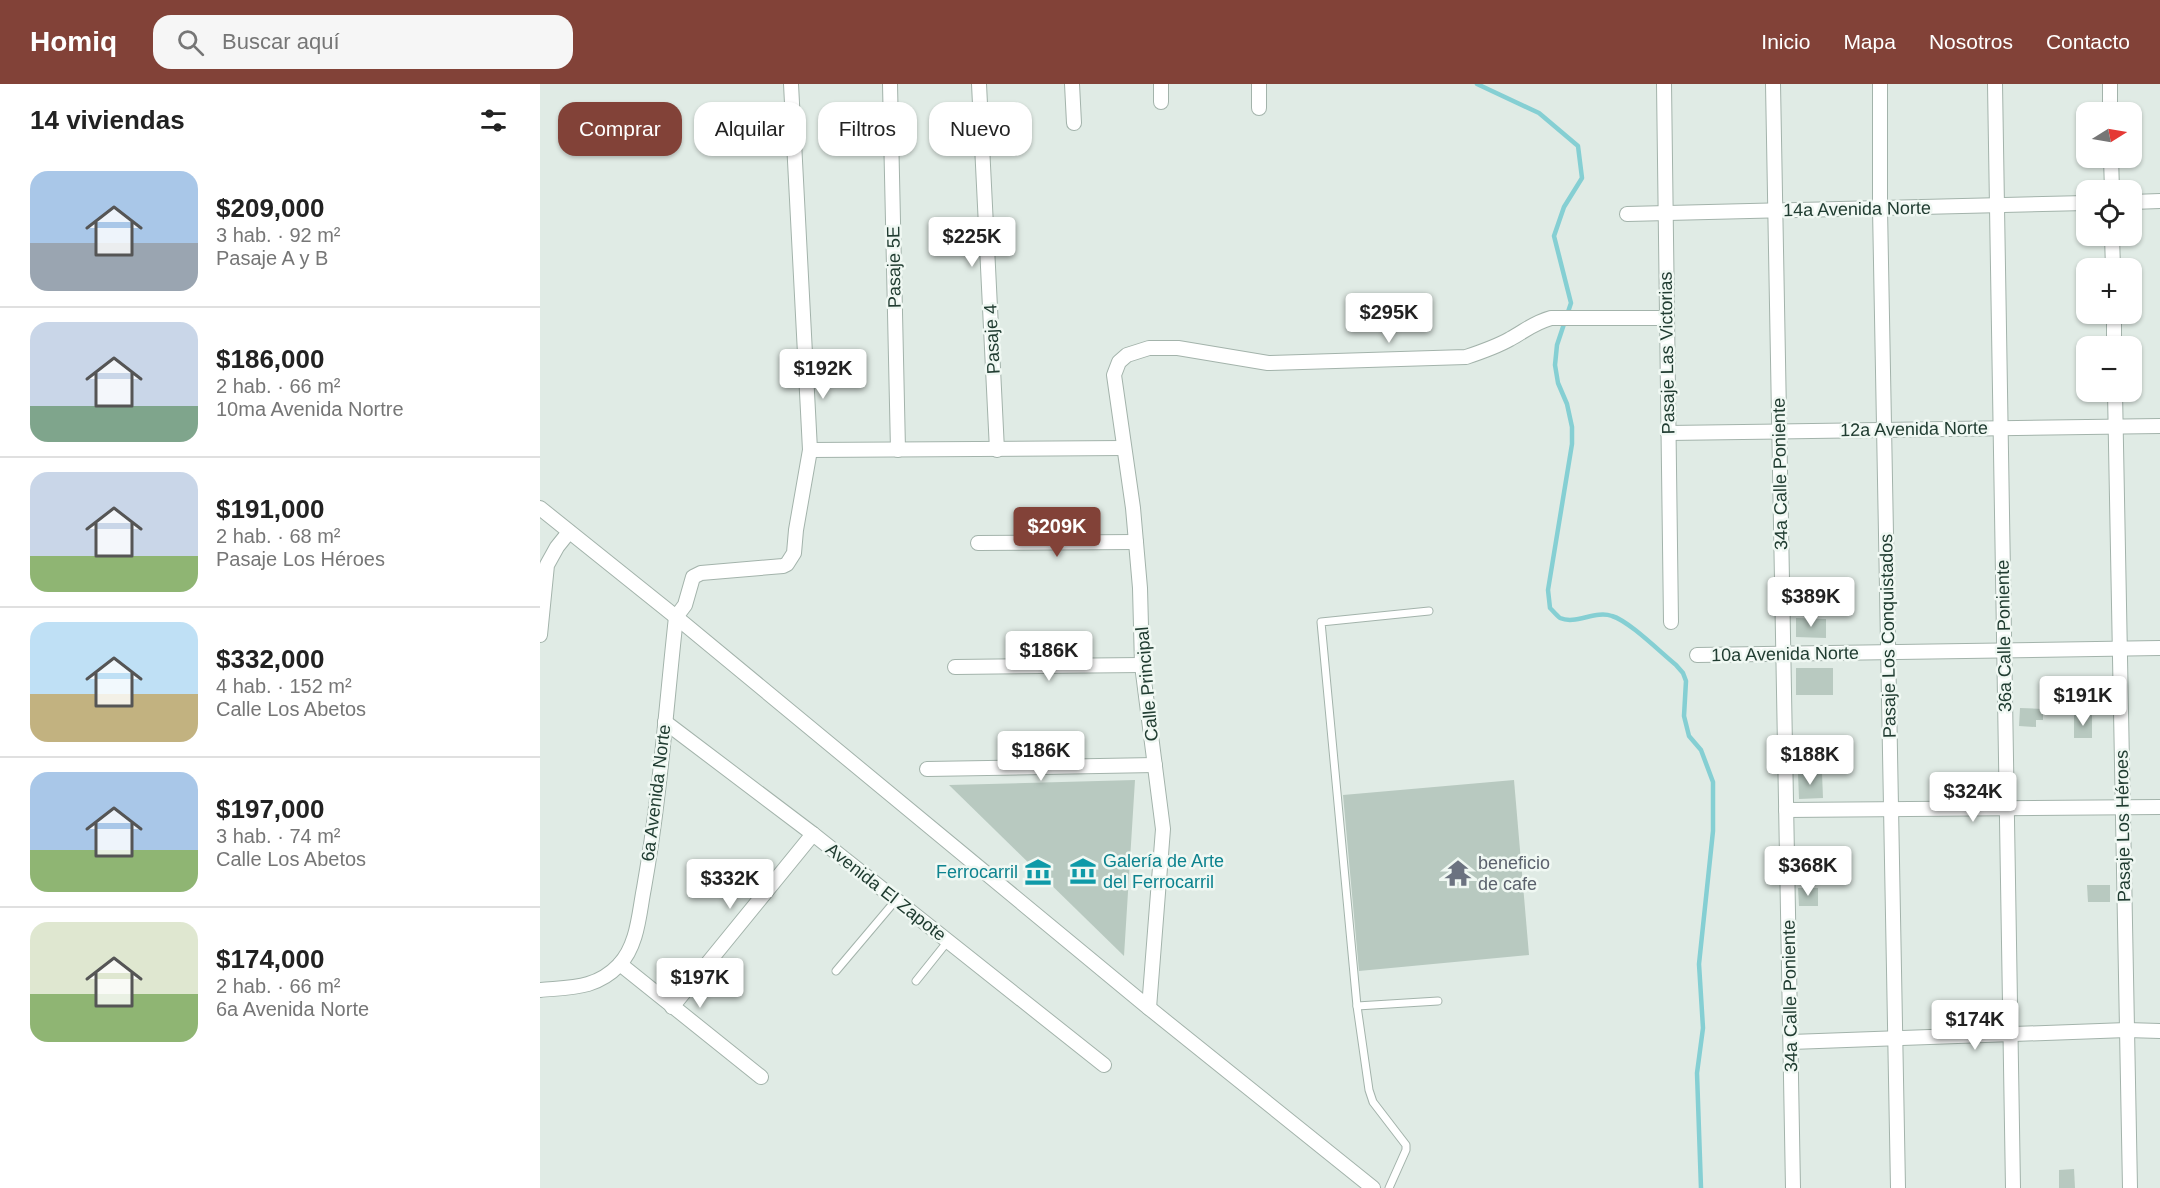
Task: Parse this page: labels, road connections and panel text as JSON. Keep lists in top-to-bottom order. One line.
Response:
{"streets":{"street":["14a Avenida Norte","Pasaje 5E","Pasaje 4","Pasaje Las Victorias","12a Avenida Norte","34a Calle Poniente","Pasaje Los Conquistados","36a Calle Poniente","10a Avenida Norte","Calle Principal","6a Avenida Norte","Pasaje Los Héroes","Avenida El Zapote"]},"crossings":[["14a Avenida Norte","Pasaje Las Victorias"],["14a Avenida Norte","34a Calle Poniente"],["14a Avenida Norte","Pasaje Los Conquistados"],["14a Avenida Norte","36a Calle Poniente"],["Pasaje Las Victorias","12a Avenida Norte"],["Pasaje Las Victorias","Calle Principal"],["12a Avenida Norte","34a Calle Poniente"],["12a Avenida Norte","Pasaje Los Conquistados"],["12a Avenida Norte","36a Calle Poniente"],["12a Avenida Norte","Pasaje Los Héroes"],["34a Calle Poniente","10a Avenida Norte"],["Pasaje Los Conquistados","10a Avenida Norte"],["36a Calle Poniente","10a Avenida Norte"],["10a Avenida Norte","Pasaje Los Héroes"],["6a Avenida Norte","Avenida El Zapote"]],"places":{"museum":["Galería de Arte del Ferrocarril","Ferrocarril"],"temple":["beneficio de cafe"]},"north":"right","page":{"header":"Homiq","search":"Buscar aquí","nav":["Inicio","Mapa","Nosotros","Contacto"],"heading":"14 viviendas","map_buttons":["+","−"],"chip":["Comprar","Alquilar","Filtros","Nuevo"],"list":[{"name":"$209,000","note":"3 hab. · 92 m² · Pasaje A y B"},{"name":"$186,000","note":"2 hab. · 66 m² · 10ma Avenida Nortre"},{"name":"$191,000","note":"2 hab. · 68 m² · Pasaje Los Héroes"},{"name":"$332,000","note":"4 hab. · 152 m² · Calle Los Abetos"},{"name":"$197,000","note":"3 hab. · 74 m² · Calle Los Abetos"},{"name":"$174,000","note":"2 hab. · 66 m² · 6a Avenida Norte"}],"price":["$225K","$295K","$192K","$209K","$389K","$186K","$191K","$186K","$188K","$324K","$368K","$332K","$197K","$174K"]}}
